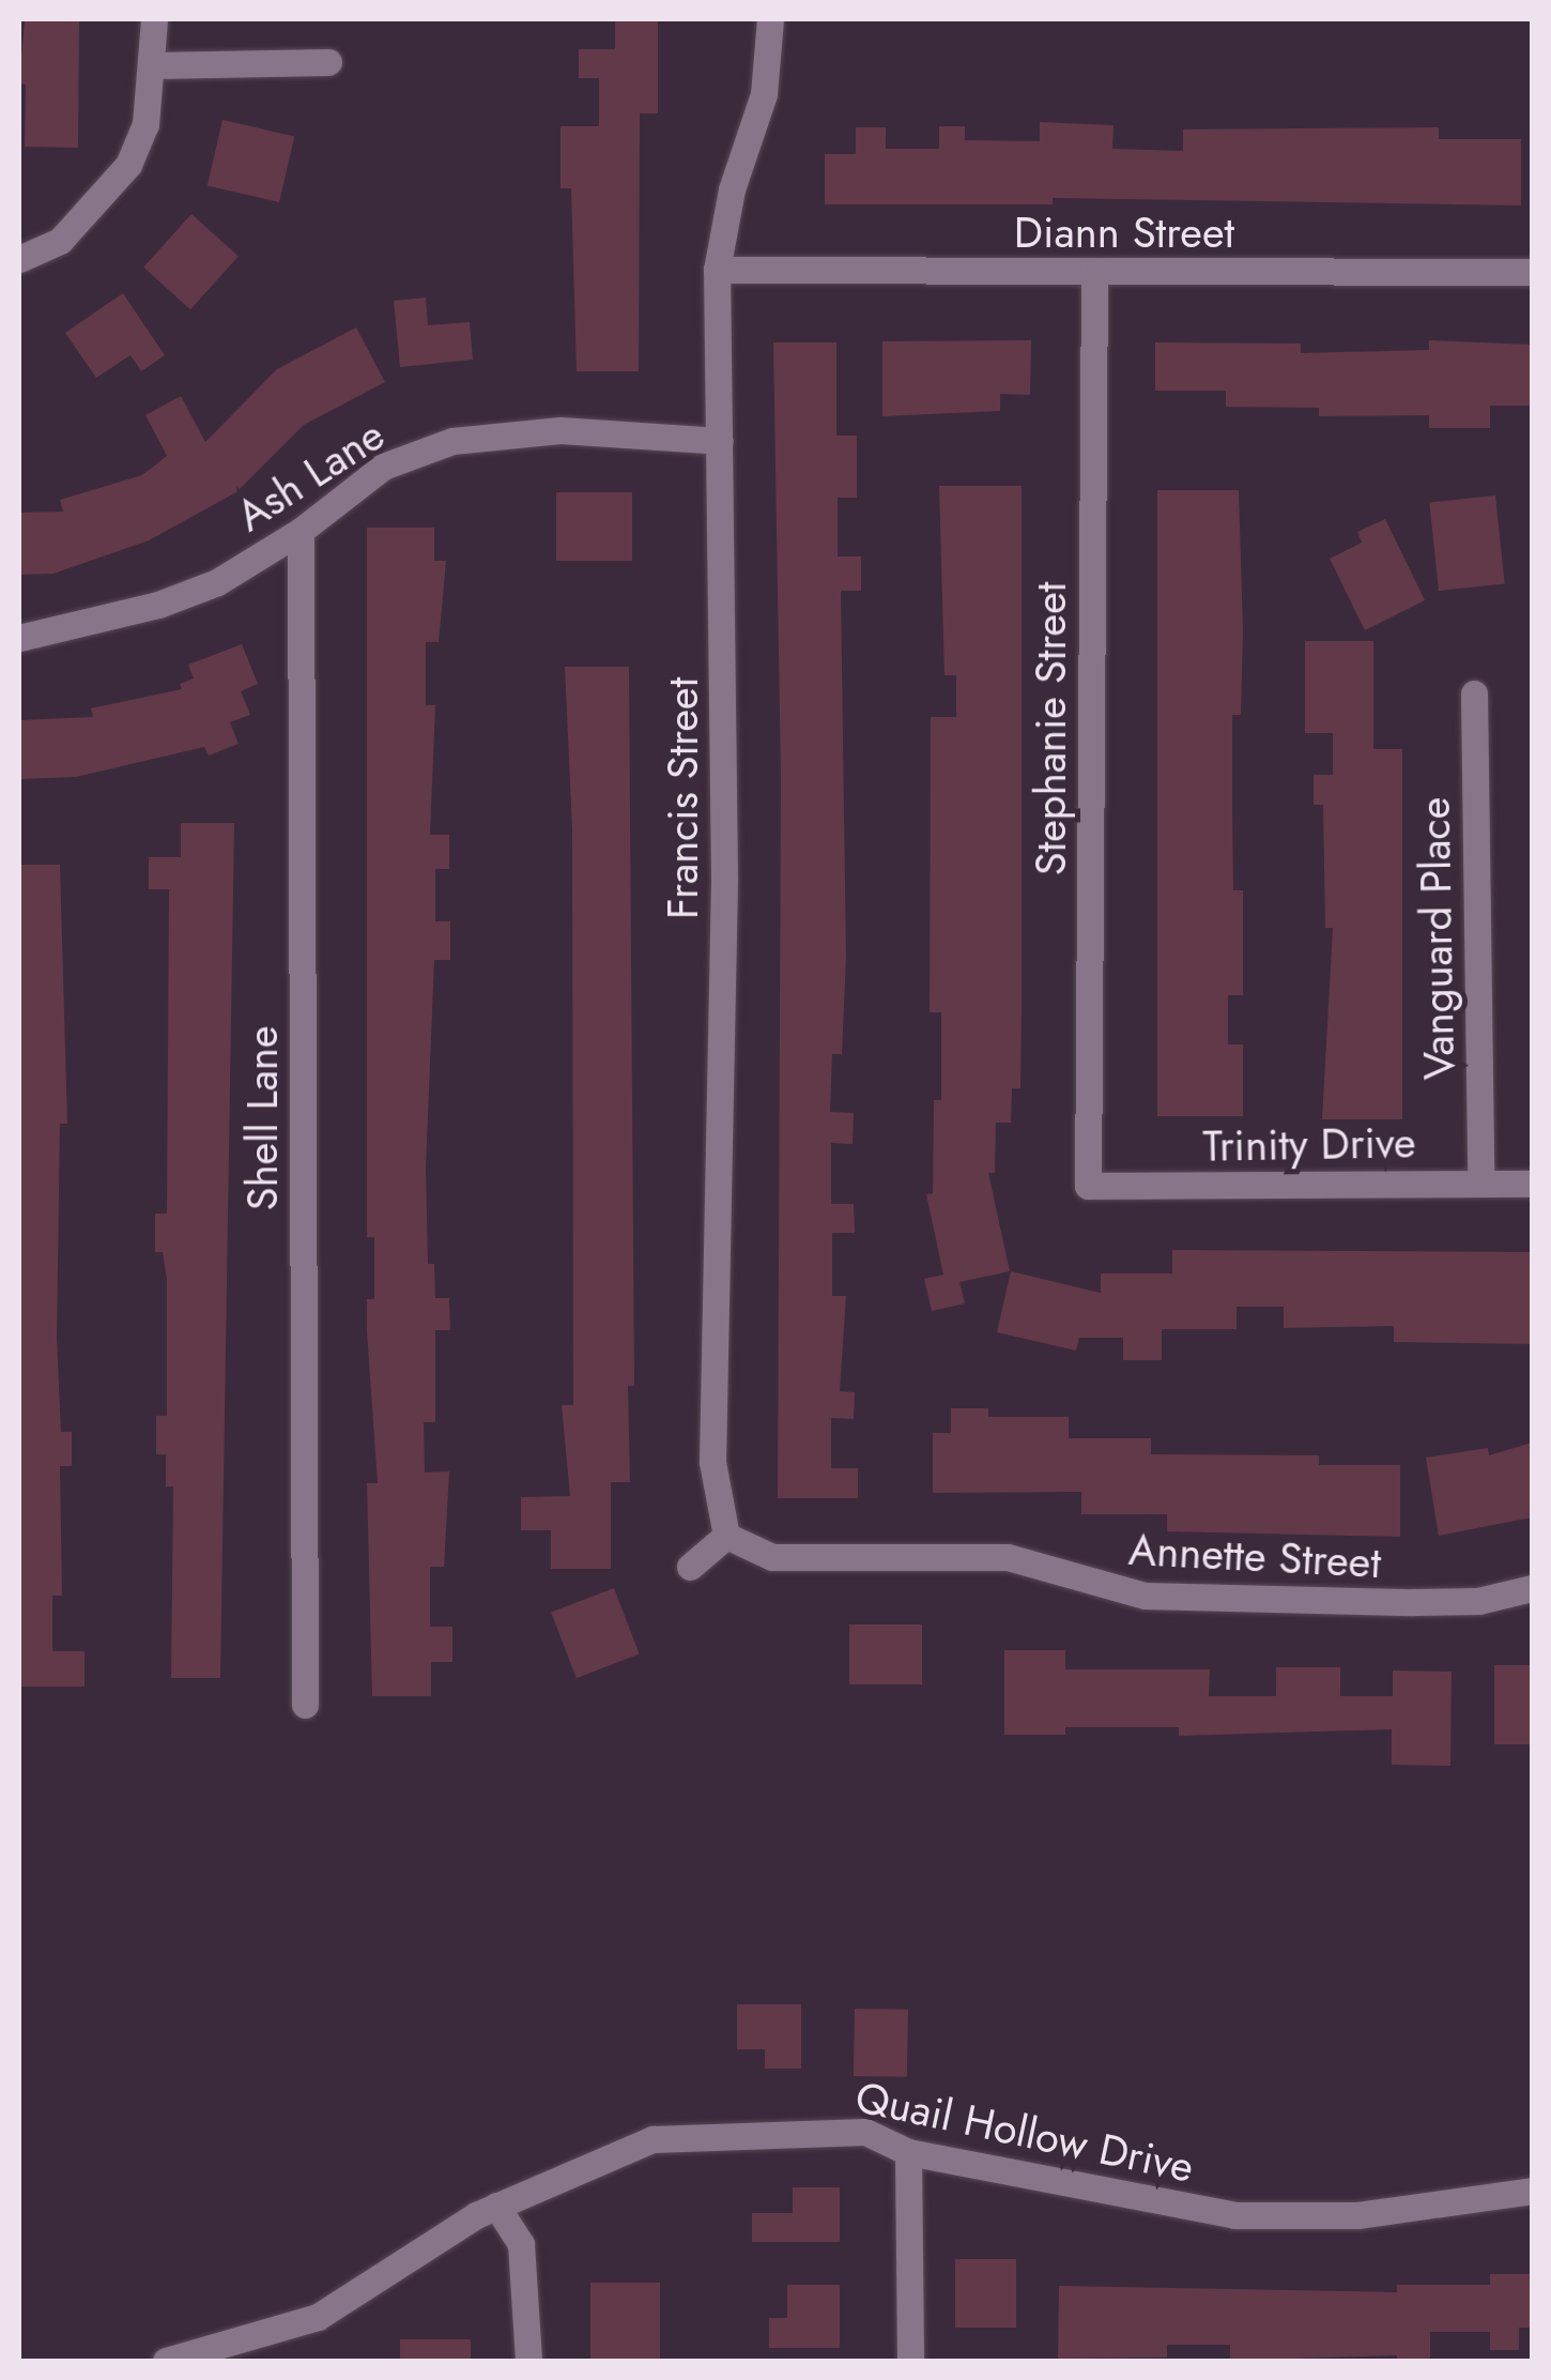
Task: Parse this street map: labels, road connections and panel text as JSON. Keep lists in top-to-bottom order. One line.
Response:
{"streets":{"street":["Diann Street","Ash Lane","Stephanie Street","Francis Street","Vanguard Place","Shell Lane","Trinity Drive","Annette Street","Quail Hollow Drive"]},"crossings":[["Diann Street","Stephanie Street"],["Diann Street","Francis Street"],["Ash Lane","Francis Street"],["Ash Lane","Shell Lane"],["Stephanie Street","Trinity Drive"],["Francis Street","Annette Street"],["Vanguard Place","Trinity Drive"]]}
